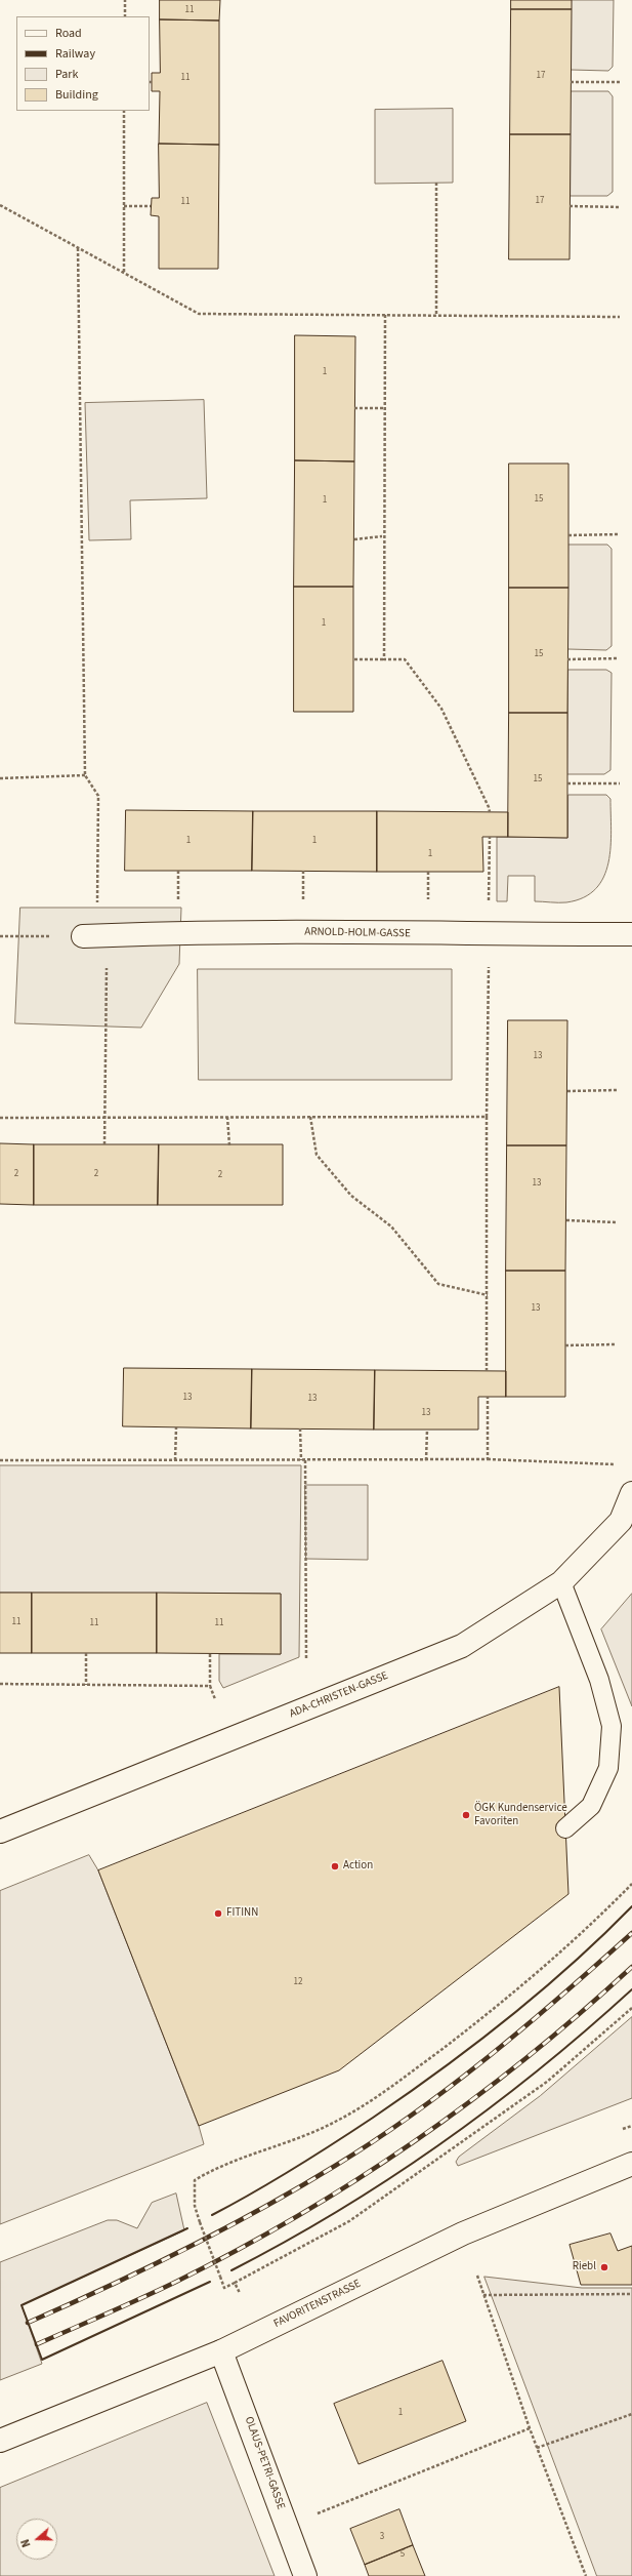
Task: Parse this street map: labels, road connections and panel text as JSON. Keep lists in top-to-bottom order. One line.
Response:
{"streets":{"street":["ARNOLD-HOLM-GASSE","ADA-CHRISTEN-GASSE","FAVORITENSTRASSE","OLAUS-PETRI-GASSE"]},"crossings":[["FAVORITENSTRASSE","OLAUS-PETRI-GASSE"]],"places":["ÖGK Kundenservice Favoriten","Action","FITINN","Riebl"],"house_numbers":["11","17","11","17","11","1","15","1","1","15","15","1","1","1","13","2","2","2","13","13","13","13","13","11","11","11","12","1","3","5"],"legend":["Road","Railway","Park","Building"],"north":"left"}
